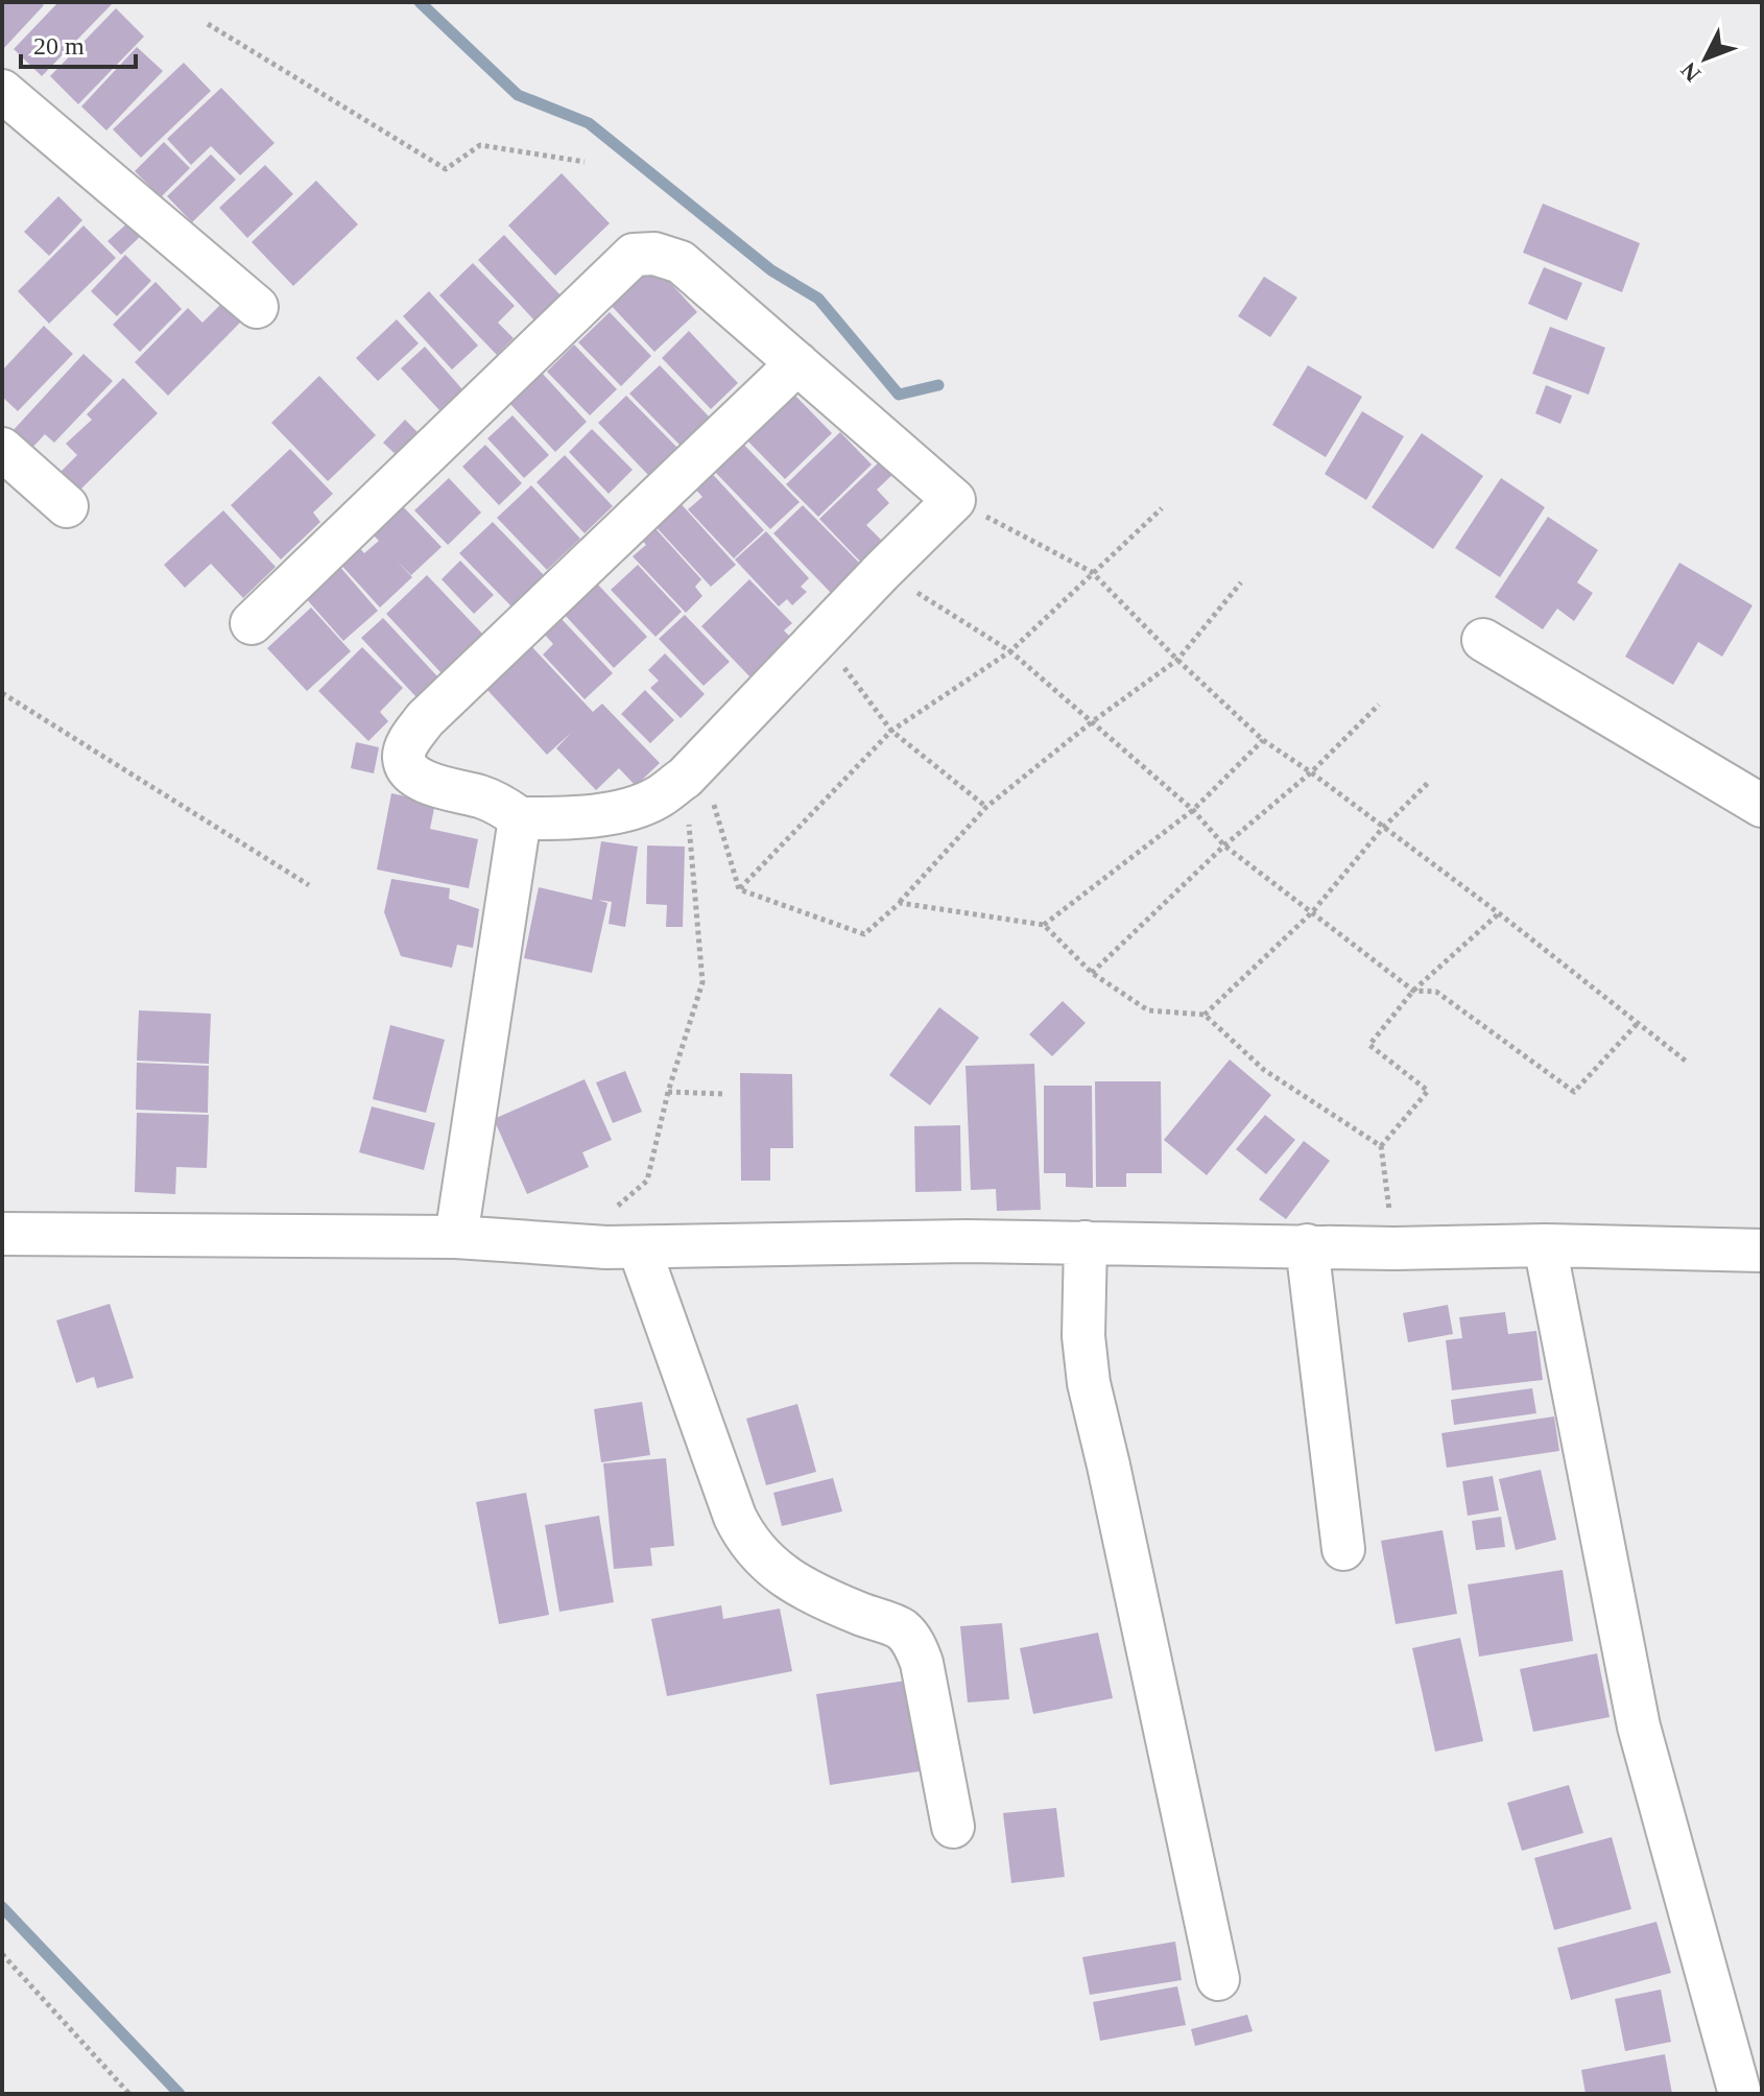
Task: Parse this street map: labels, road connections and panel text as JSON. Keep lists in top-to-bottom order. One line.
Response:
{"scale_bar":"20 m","north":"bottom left"}
